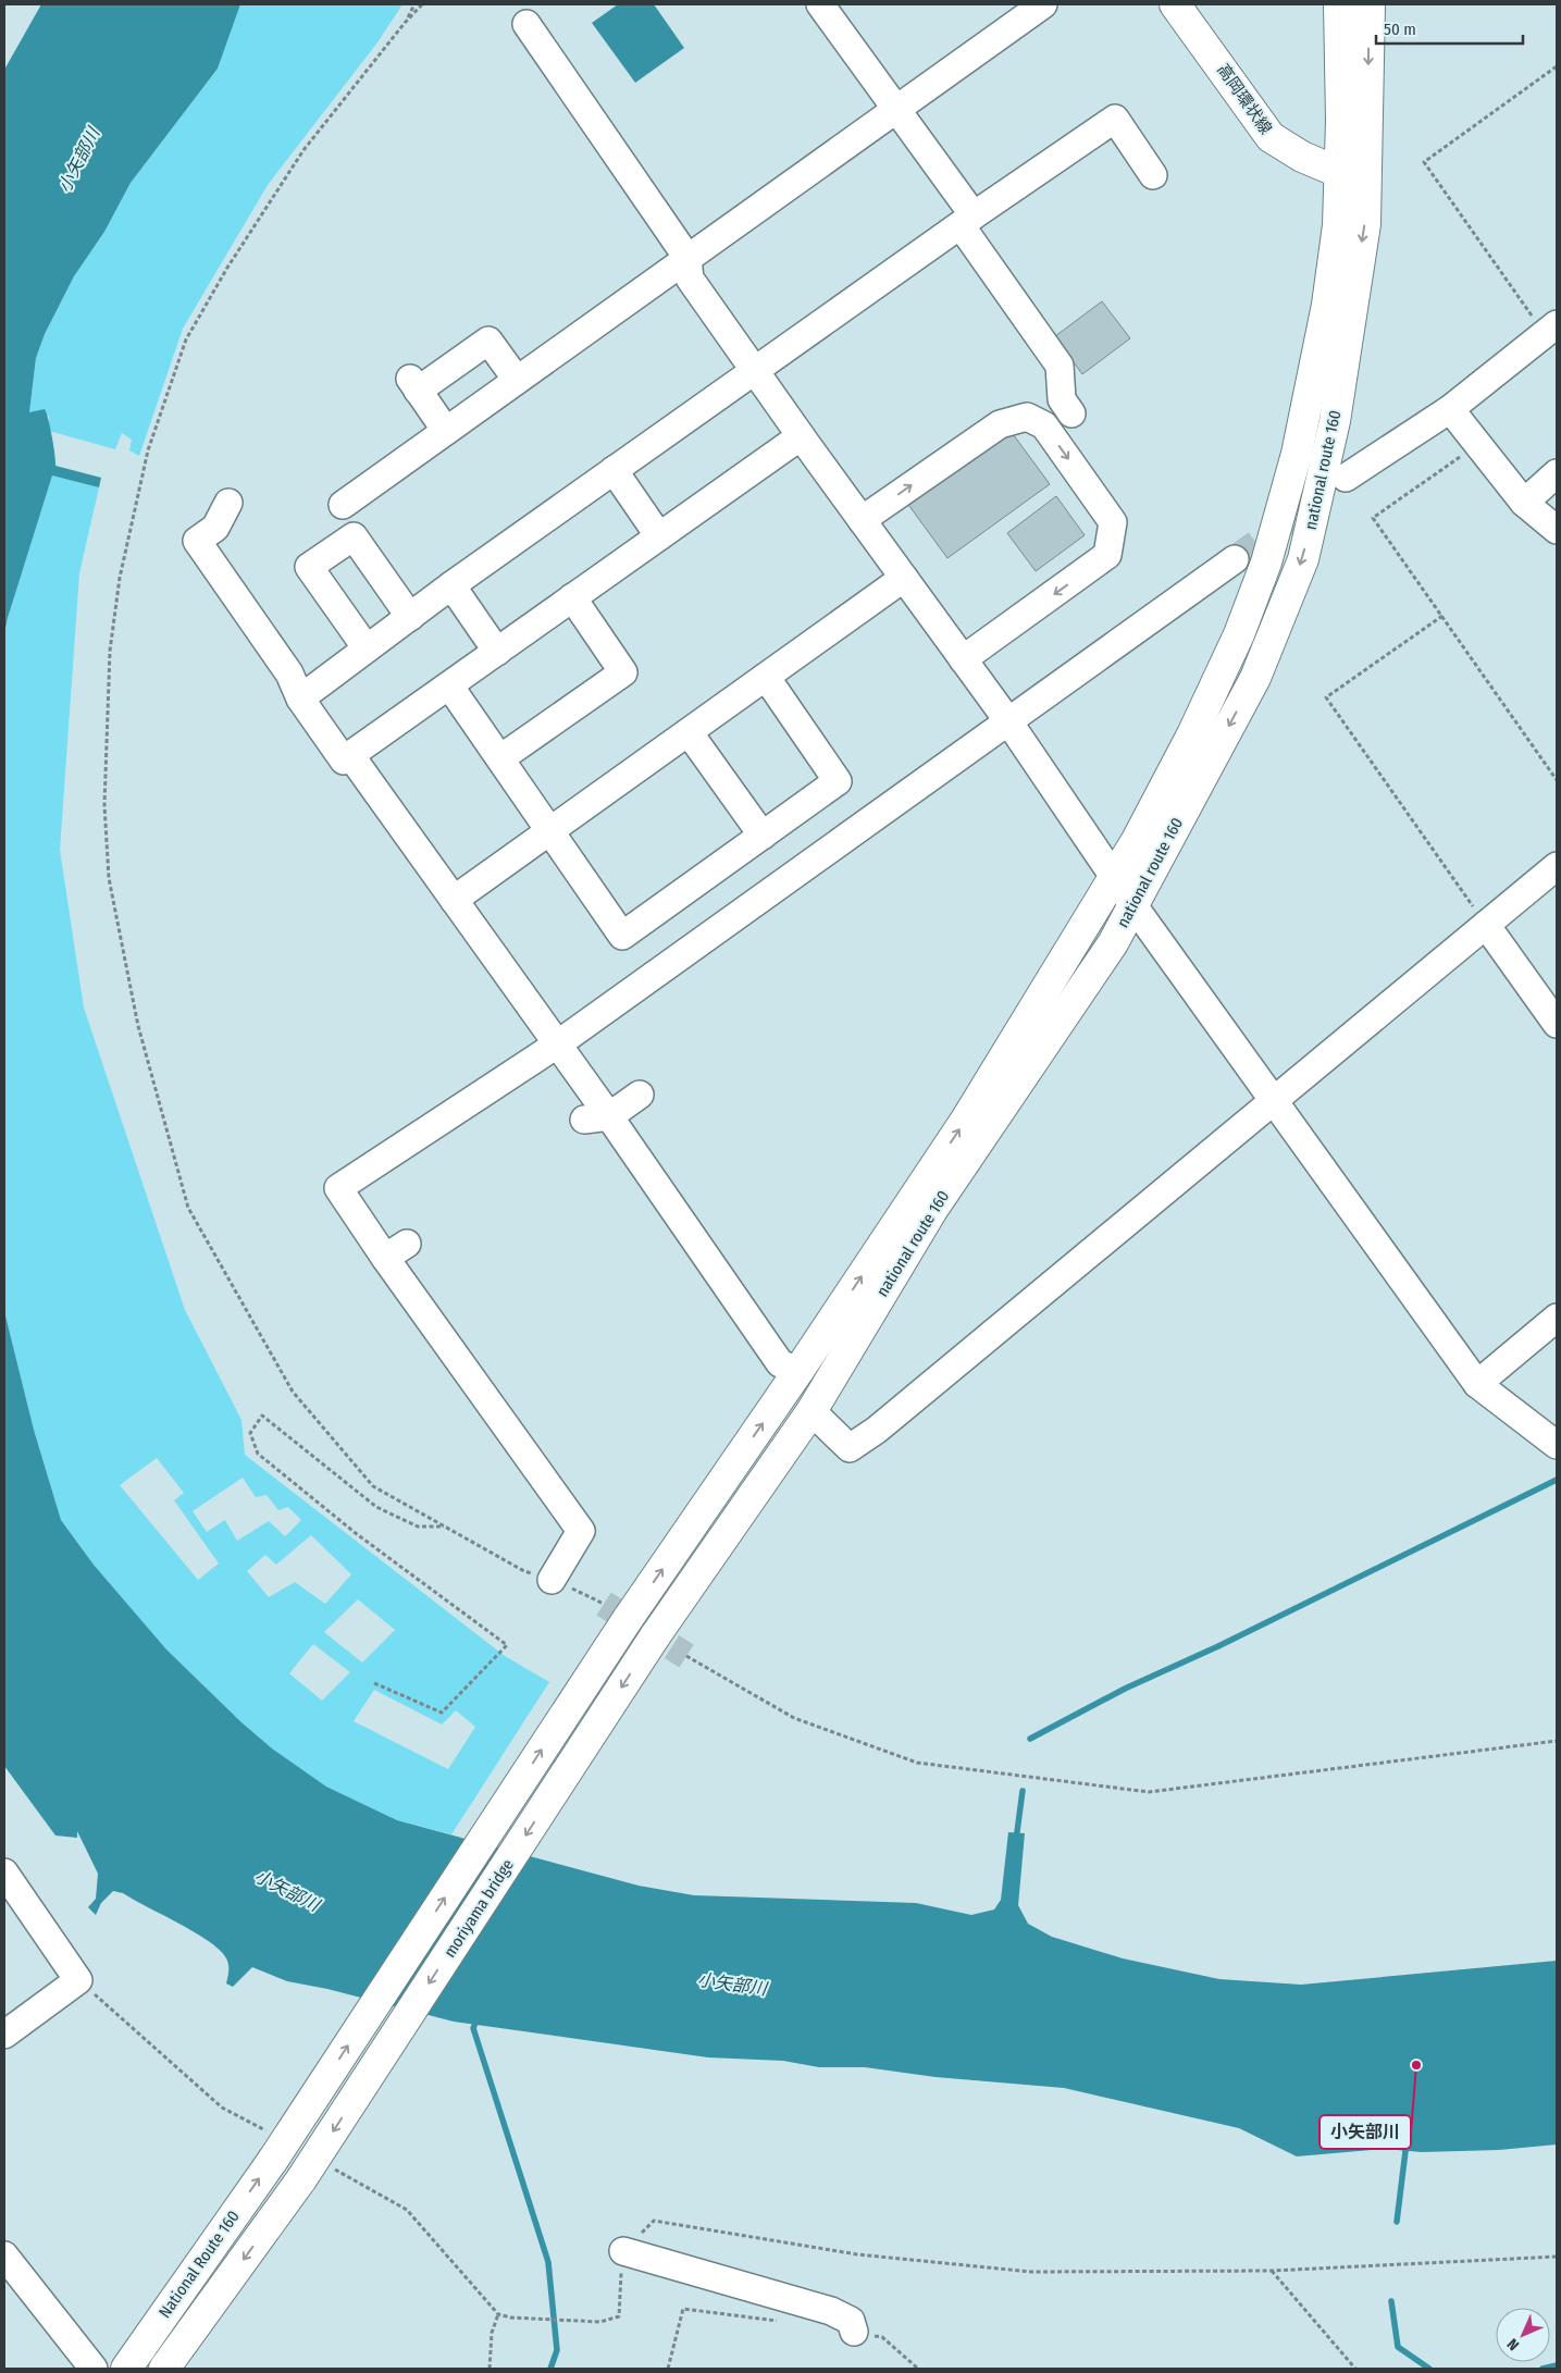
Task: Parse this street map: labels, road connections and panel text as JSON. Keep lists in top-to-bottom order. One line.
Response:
{"streets":{"main road":["高岡環状線","national route 160","moriyama bridge","National Route 160"]},"crossings":[["高岡環状線","national route 160"],["national route 160","moriyama bridge"],["moriyama bridge","National Route 160"]],"water":["小矢部川"],"places":["小矢部川"],"scale_bar":"50 m","north":"bottom left"}
